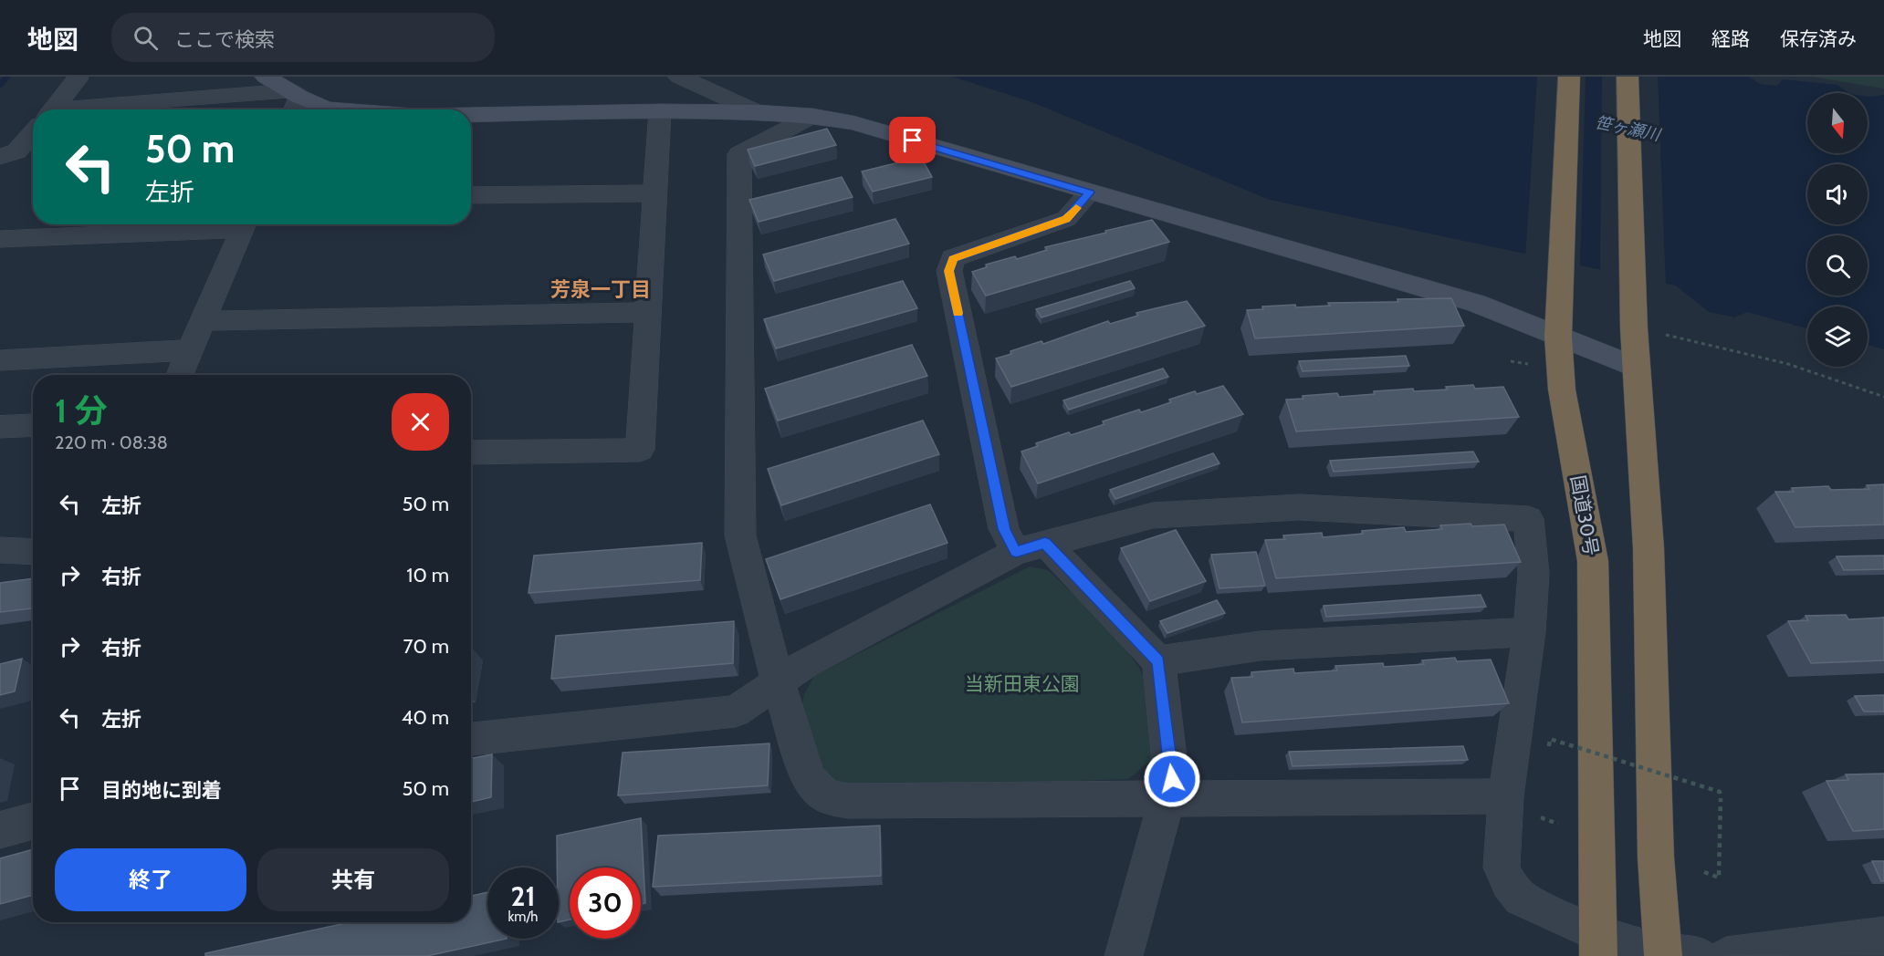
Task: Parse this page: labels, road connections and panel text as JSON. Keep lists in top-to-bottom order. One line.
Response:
{"streets":{"highway":["国道30号"]},"districts":["芳泉一丁目"],"water":["笹ヶ瀬川"],"parks":["当新田東公園"],"north":"bottom","page":{"header":"地図","search":"ここで検索","nav":["地図","経路","保存済み"],"turn":["50 m","左折"],"heading":["1 分","220 m · 08:38"],"list":[{"name":"左折","value":"50 m"},{"name":"右折","value":"10 m"},{"name":"右折","value":"70 m"},{"name":"左折","value":"40 m"},{"name":"目的地に到着","value":"50 m"}],"buttons":["終了","共有"],"speed":"21 km/h","limit":"30"}}
